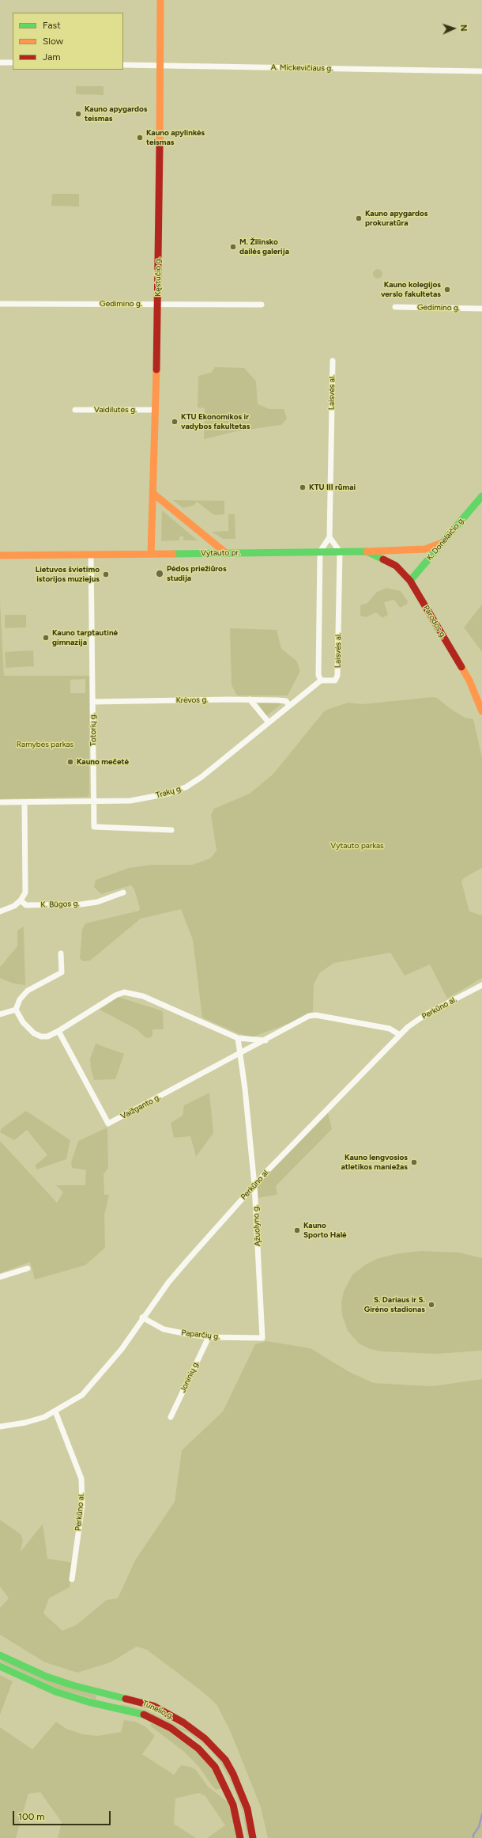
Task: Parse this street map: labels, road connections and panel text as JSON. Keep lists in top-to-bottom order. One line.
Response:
{"streets":{"main road":["Kęstučio g.","K. Donelaičio g.","Vytauto pr.","Parodos g.","Tunelio g."],"street":["A. Mickevičiaus g.","Gedimino g.","Laisvės al.","Vaidilutės g.","Krėvos g.","Totorių g.","Trakų g.","K. Būgos g.","Perkūno al.","Vaižganto g.","Ąžuolyno g.","Paparčių g.","Joninių g."]},"crossings":[["A. Mickevičiaus g.","Kęstučio g."],["Kęstučio g.","Gedimino g."],["Kęstučio g.","Vaidilutės g."],["Kęstučio g.","Vytauto pr."],["Laisvės al.","Vytauto pr."],["Laisvės al.","Trakų g."],["K. Donelaičio g.","Vytauto pr."],["K. Donelaičio g.","Parodos g."],["Vytauto pr.","Parodos g."],["Vytauto pr.","Totorių g."],["Krėvos g.","Totorių g."],["Krėvos g.","Trakų g."],["Totorių g.","Trakų g."],["Perkūno al.","Vaižganto g."],["Perkūno al.","Ąžuolyno g."],["Perkūno al.","Paparčių g."],["Vaižganto g.","Ąžuolyno g."],["Ąžuolyno g.","Paparčių g."],["Paparčių g.","Joninių g."]],"parks":["Ramybės parkas","Vytauto parkas"],"places":["Kauno apygardos teismas","Kauno apylinkės teismas","Kauno apygardos prokuratūra","M. Žilinsko dailės galerija","Kauno kolegijos verslo fakultetas","KTU Ekonomikos ir vadybos fakultetas","KTU III rūmai","Pėdos priežiūros studija","Lietuvos švietimo istorijos muziejus","Kauno tarptautinė gimnazija","Kauno mečetė","Kauno lengvosios atletikos maniežas","Kauno Sporto Halė","S. Dariaus ir S. Girėno stadionas"],"legend":["Fast","Slow","Jam"],"scale_bar":"100 m","north":"right"}
